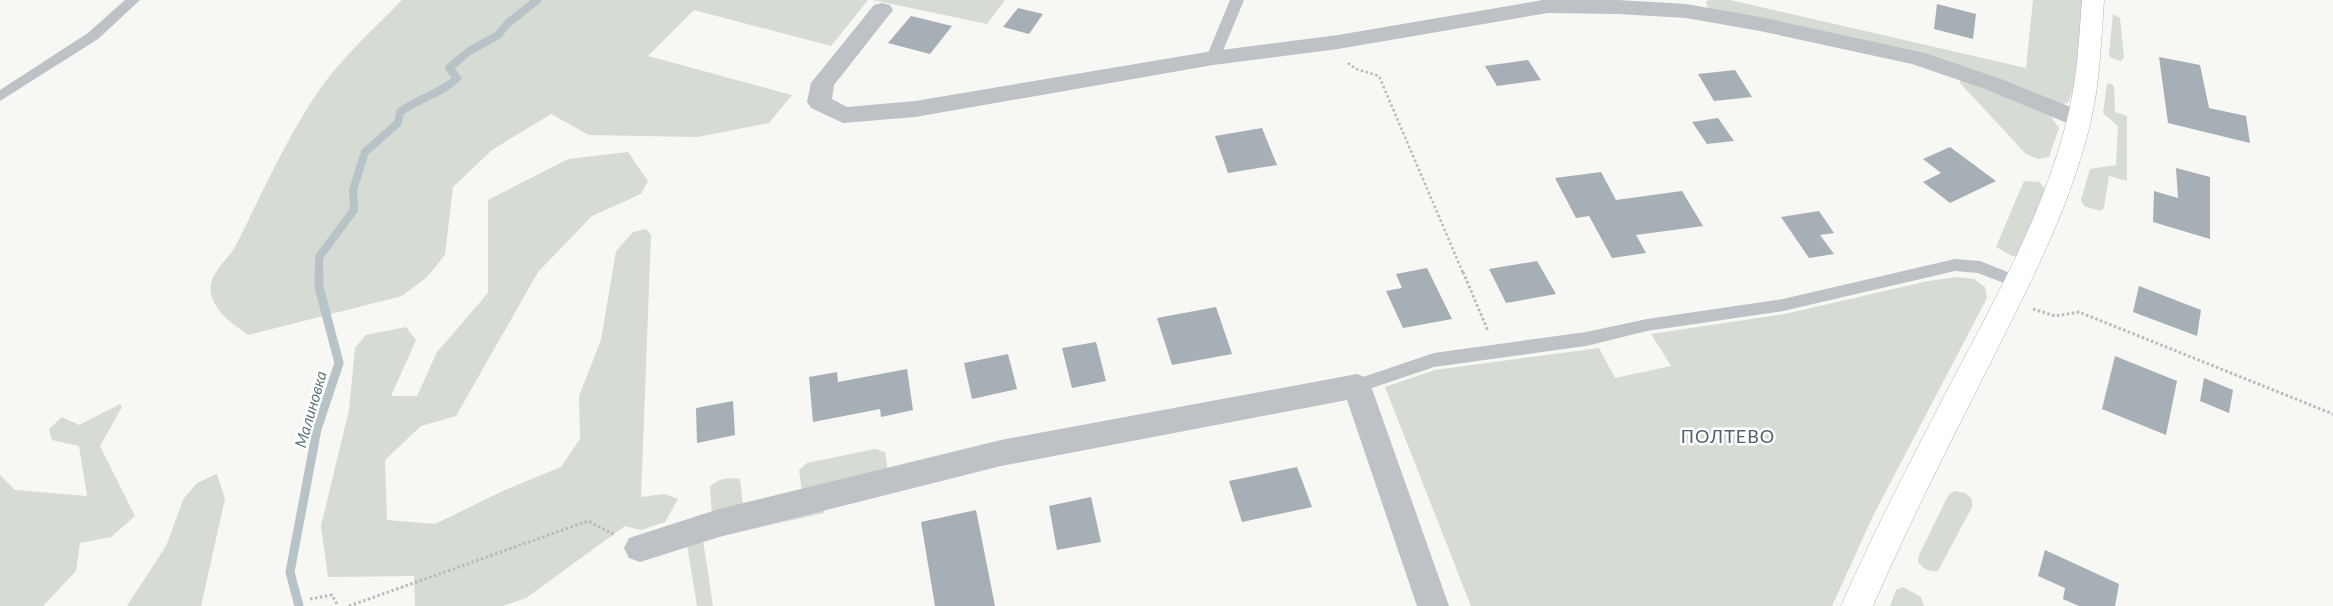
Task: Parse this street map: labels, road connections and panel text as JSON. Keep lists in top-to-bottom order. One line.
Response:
{"districts":["ПОЛТЕВО"],"water":["Малиновка"]}
